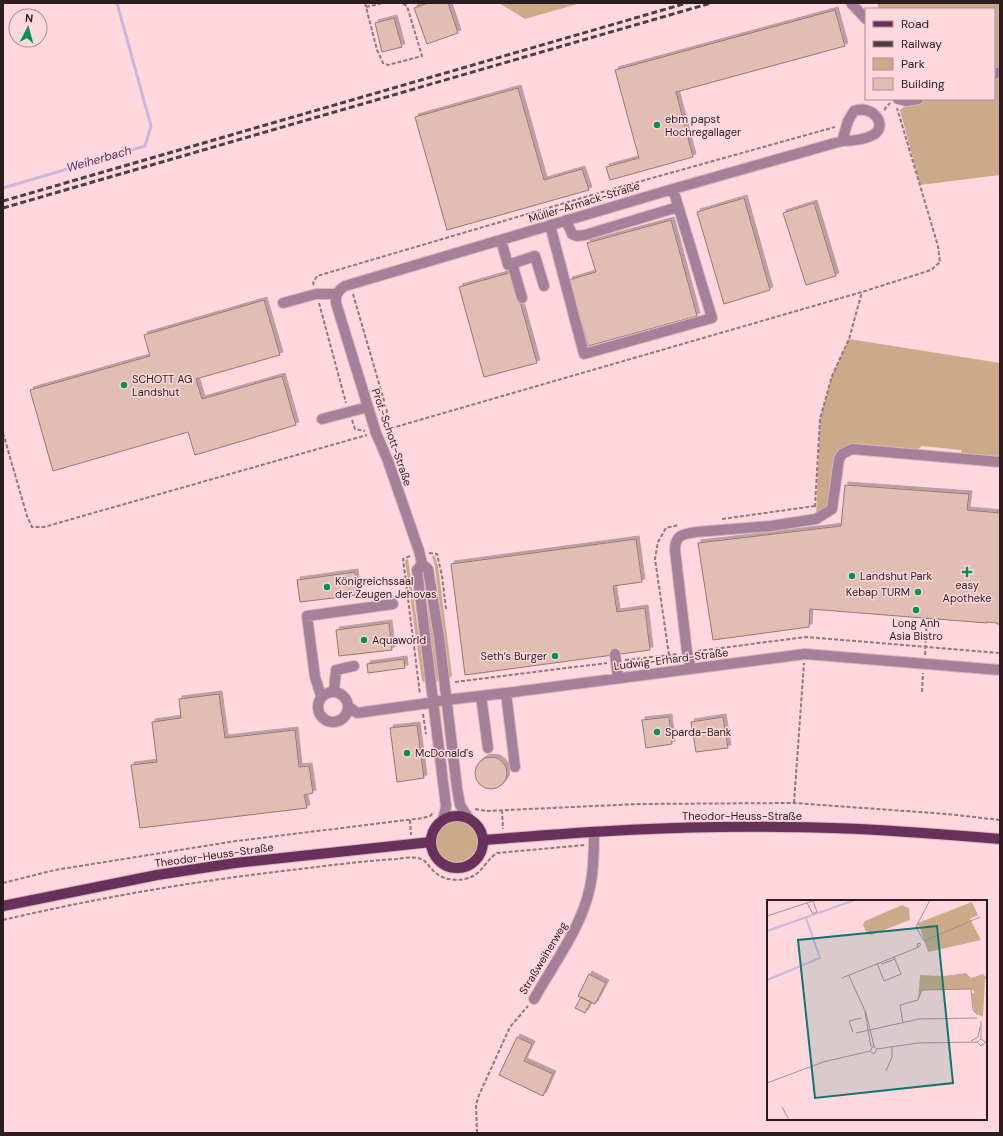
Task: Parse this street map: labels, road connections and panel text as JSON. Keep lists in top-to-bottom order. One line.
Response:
{"streets":{"main road":["Theodor-Heuss-Straße"],"street":["Müller-Armack-Straße","Prof.-Schott-Straße","Ludwig-Erhard-Straße","Straßweiherweg"]},"crossings":[["Müller-Armack-Straße","Prof.-Schott-Straße"],["Prof.-Schott-Straße","Ludwig-Erhard-Straße"],["Prof.-Schott-Straße","Theodor-Heuss-Straße"],["Theodor-Heuss-Straße","Straßweiherweg"]],"water":["Weiherbach"],"places":{"other":["ebm papst Hochregallager","SCHOTT AG Landshut","Landshut Park","Königreichssaal der Zeugen Jehovas","Kebap TURM","Long Anh Asia Bistro","Aquaworld","Seth’s Burger","Sparda-Bank","McDonald's"],"health":["easy Apotheke"]},"legend":["Road","Railway","Park","Building"],"north":"top"}
